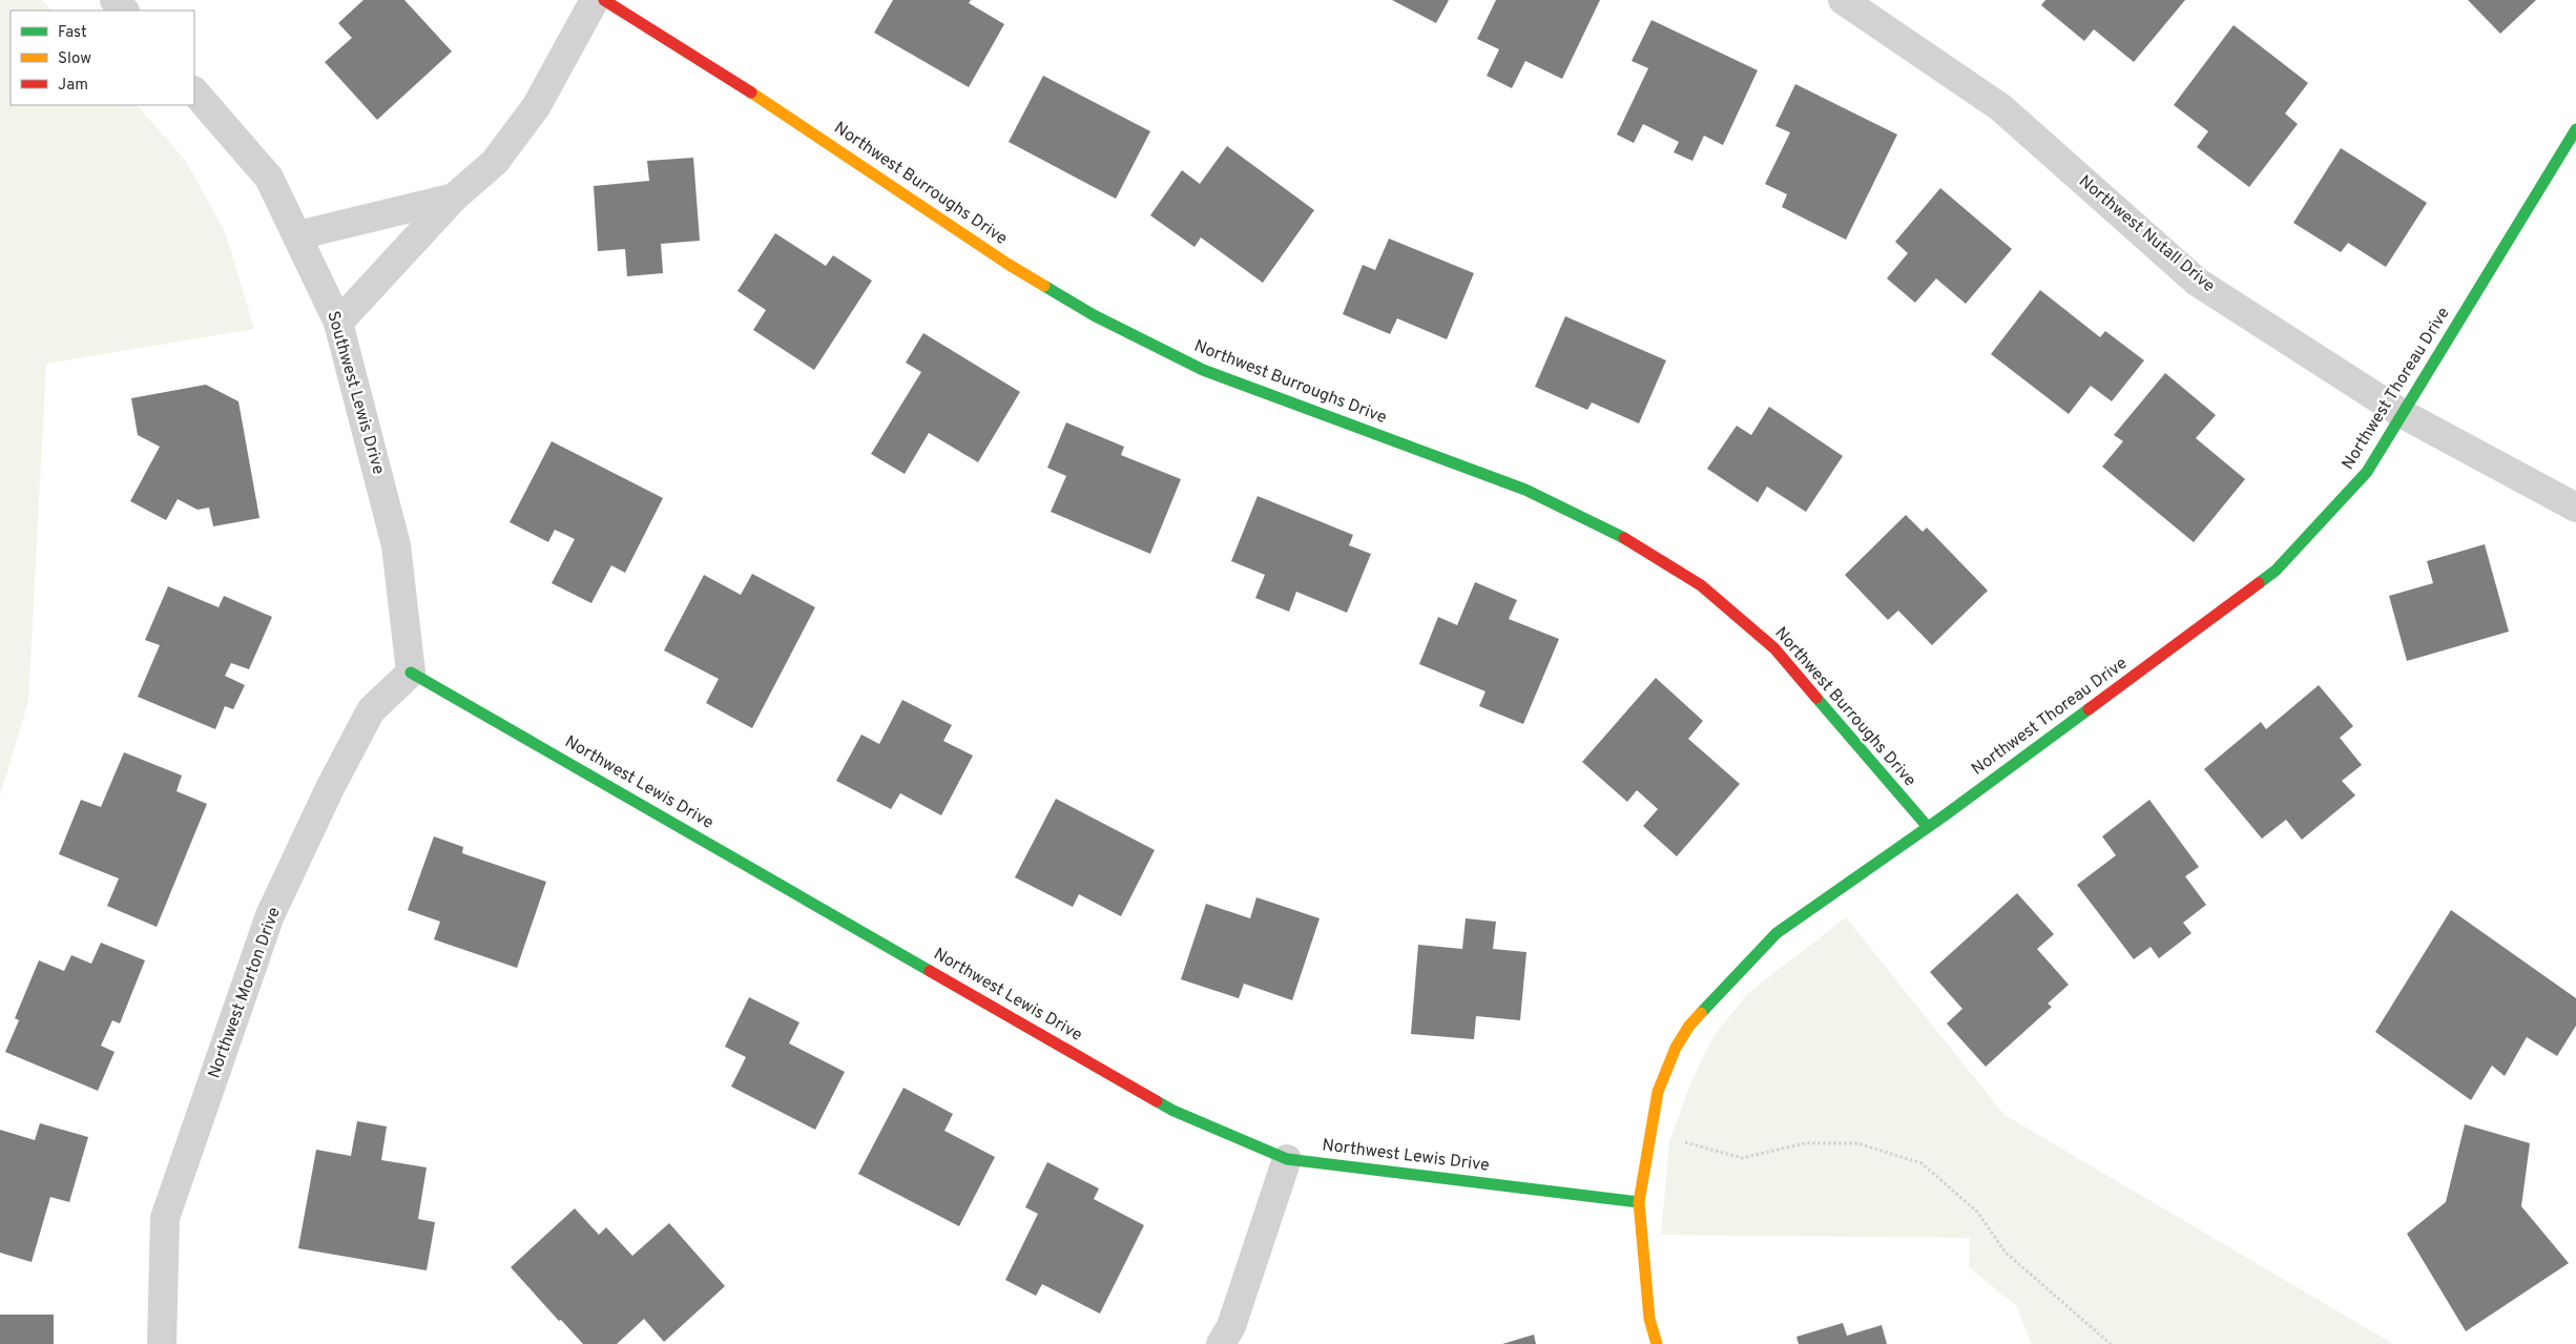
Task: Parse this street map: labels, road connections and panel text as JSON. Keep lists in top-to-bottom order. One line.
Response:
{"streets":{"street":["Northwest Burroughs Drive","Northwest Nutall Drive","Northwest Thoreau Drive","Southwest Lewis Drive","Northwest Lewis Drive","Northwest Morton Drive"]},"crossings":[["Northwest Burroughs Drive","Northwest Thoreau Drive"],["Northwest Nutall Drive","Northwest Thoreau Drive"],["Northwest Thoreau Drive","Northwest Lewis Drive"],["Southwest Lewis Drive","Northwest Lewis Drive"],["Southwest Lewis Drive","Northwest Morton Drive"],["Northwest Lewis Drive","Northwest Morton Drive"]],"legend":["Fast","Slow","Jam"]}
